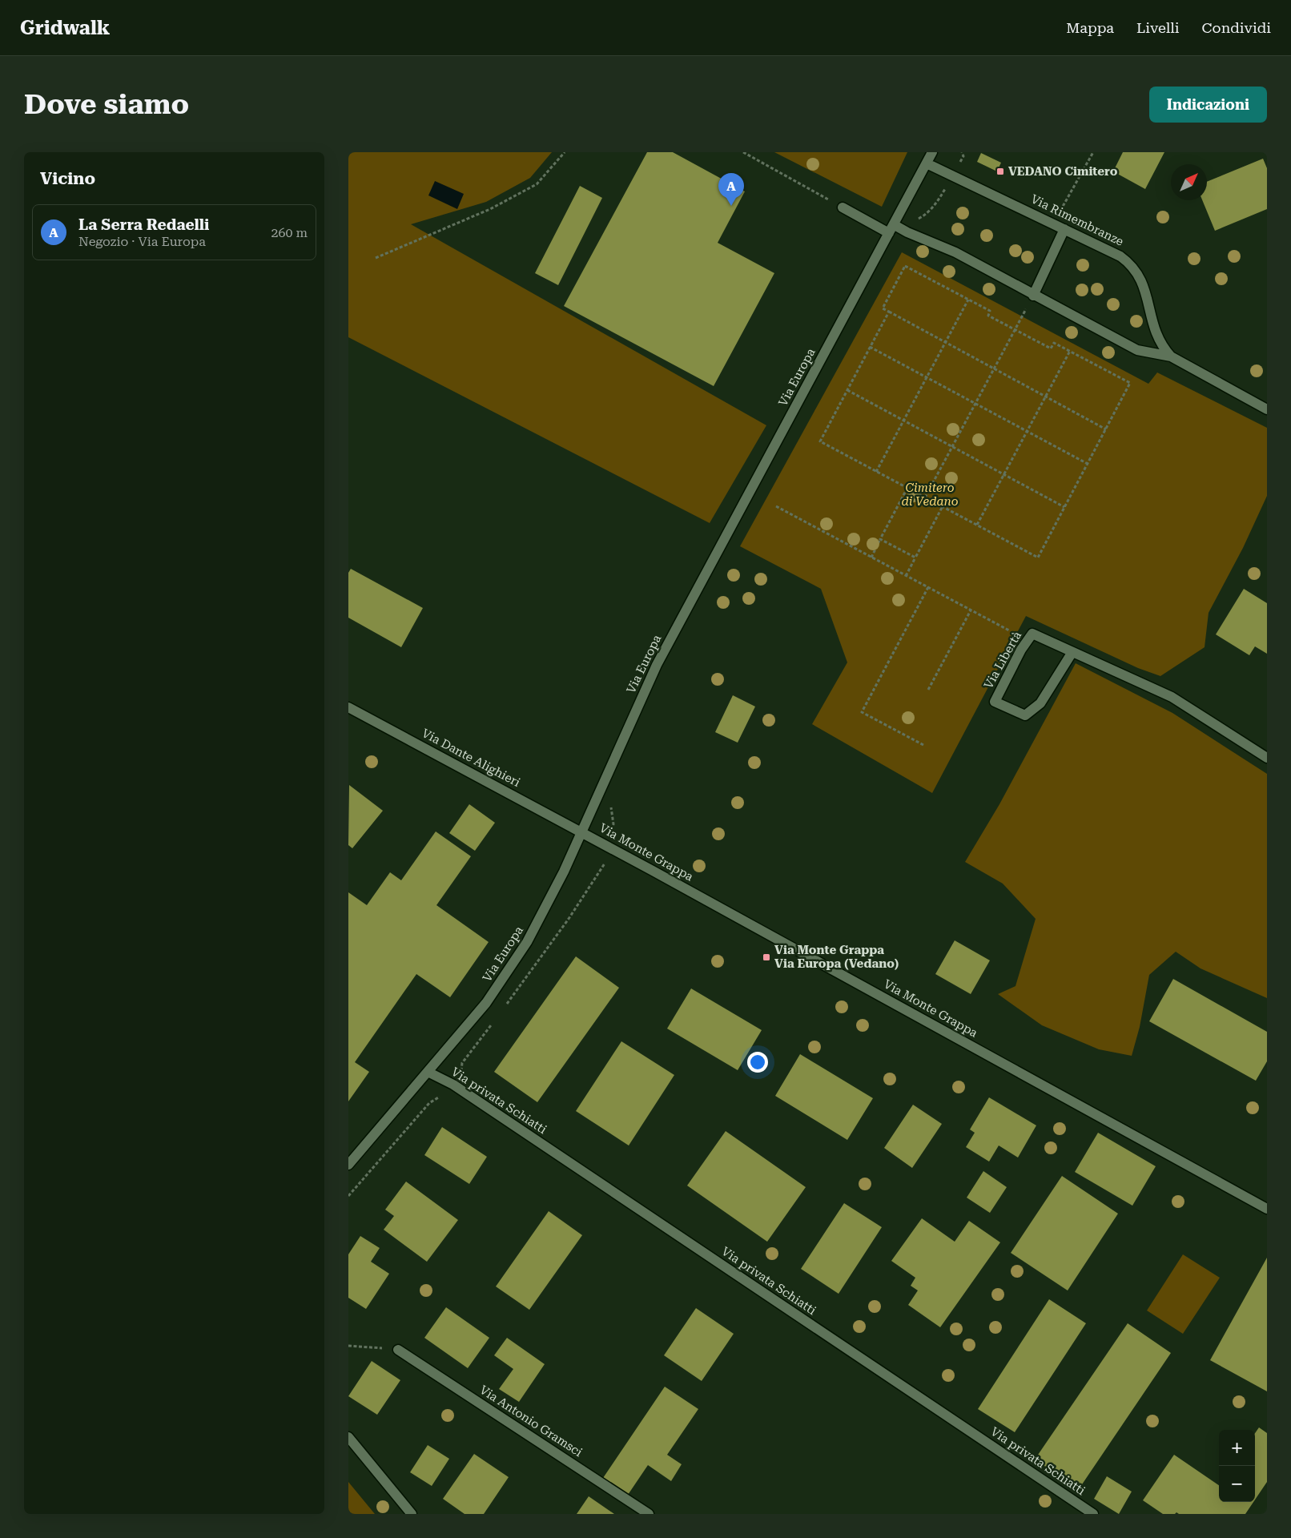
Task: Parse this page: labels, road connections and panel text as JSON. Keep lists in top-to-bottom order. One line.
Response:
{"streets":{"street":["Via Rimembranze","Via Europa","Via Libertà","Via Dante Alighieri","Via Monte Grappa","Via privata Schiatti","Via Antonio Gramsci"]},"crossings":[["Via Rimembranze","Via Europa"],["Via Europa","Via Dante Alighieri"],["Via Europa","Via Monte Grappa"],["Via Europa","Via privata Schiatti"],["Via Dante Alighieri","Via Monte Grappa"]],"parks":["Cimitero di Vedano"],"places":{"transit":["VEDANO Cimitero","Via Monte Grappa Via Europa (Vedano)"]},"north":"top right","page":{"header":"Gridwalk","nav":["Mappa","Livelli","Condividi"],"buttons":"Indicazioni","title":"Dove siamo","heading":"Vicino","pins":"A","list":[{"mark":"A","name":"La Serra Redaelli","note":"Negozio · Via Europa","value":"260 m"}],"map_buttons":["+","−"]}}
